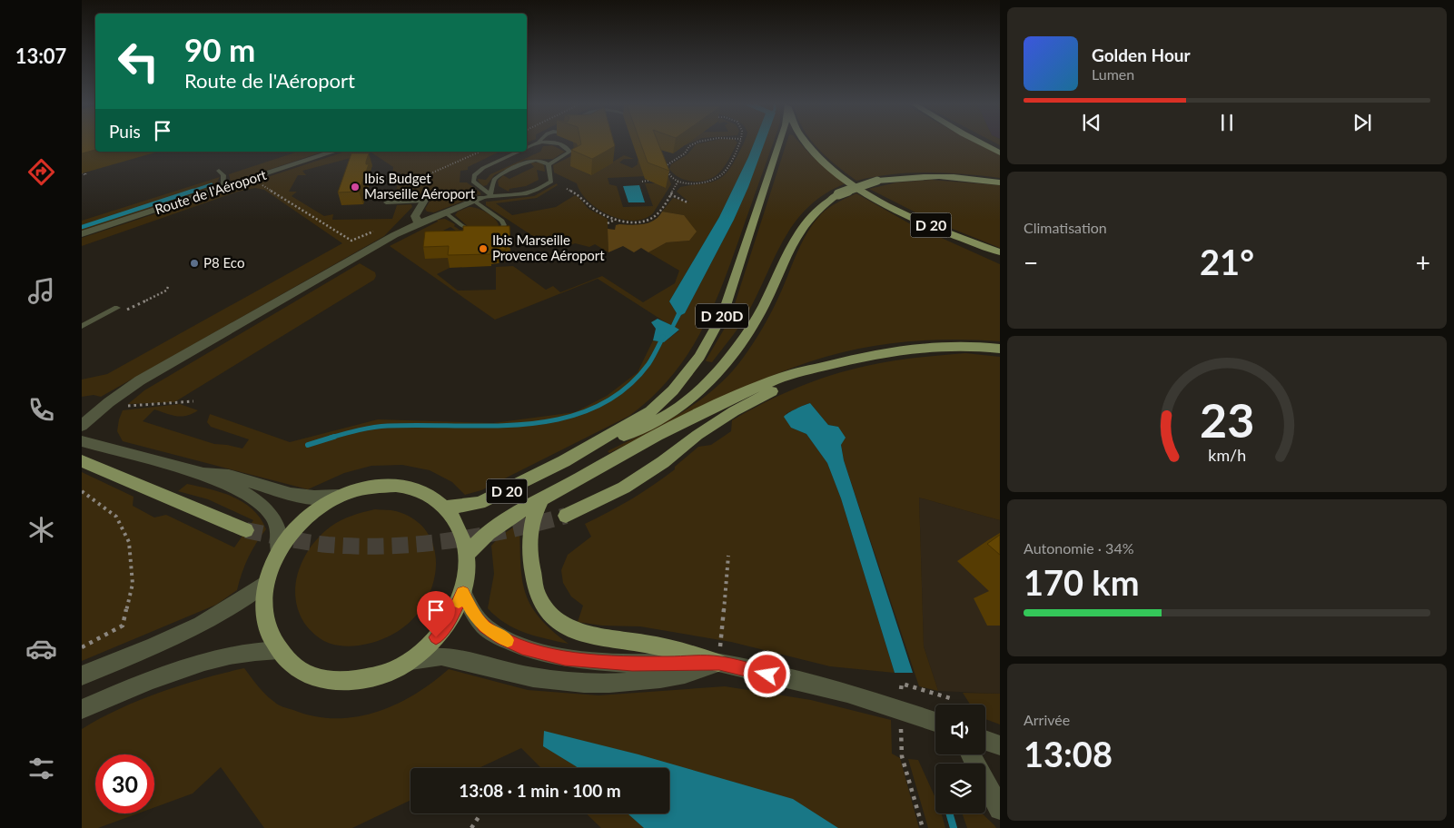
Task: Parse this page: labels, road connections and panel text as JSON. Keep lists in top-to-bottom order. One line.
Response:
{"streets":{"main road":["D 20","D 20D"],"street":["Route de l'Aéroport"]},"crossings":[["D 20","D 20D"]],"places":["Ibis Budget Marseille Aéroport","Ibis Marseille Provence Aéroport","P8 Eco"],"page":{"tabs":"13:07","turn":["90 m","Route de l'Aéroport"],"song":["Golden Hour","Lumen"],"then":"Puis","tile":["Climatisation",["Autonomie · 34%","170 km"],["Arrivée","13:08"]],"heat":["−","21°","+"],"limit":"30","trip":"13:08 · 1 min · 100 m","gauge":["23","km/h"]}}
